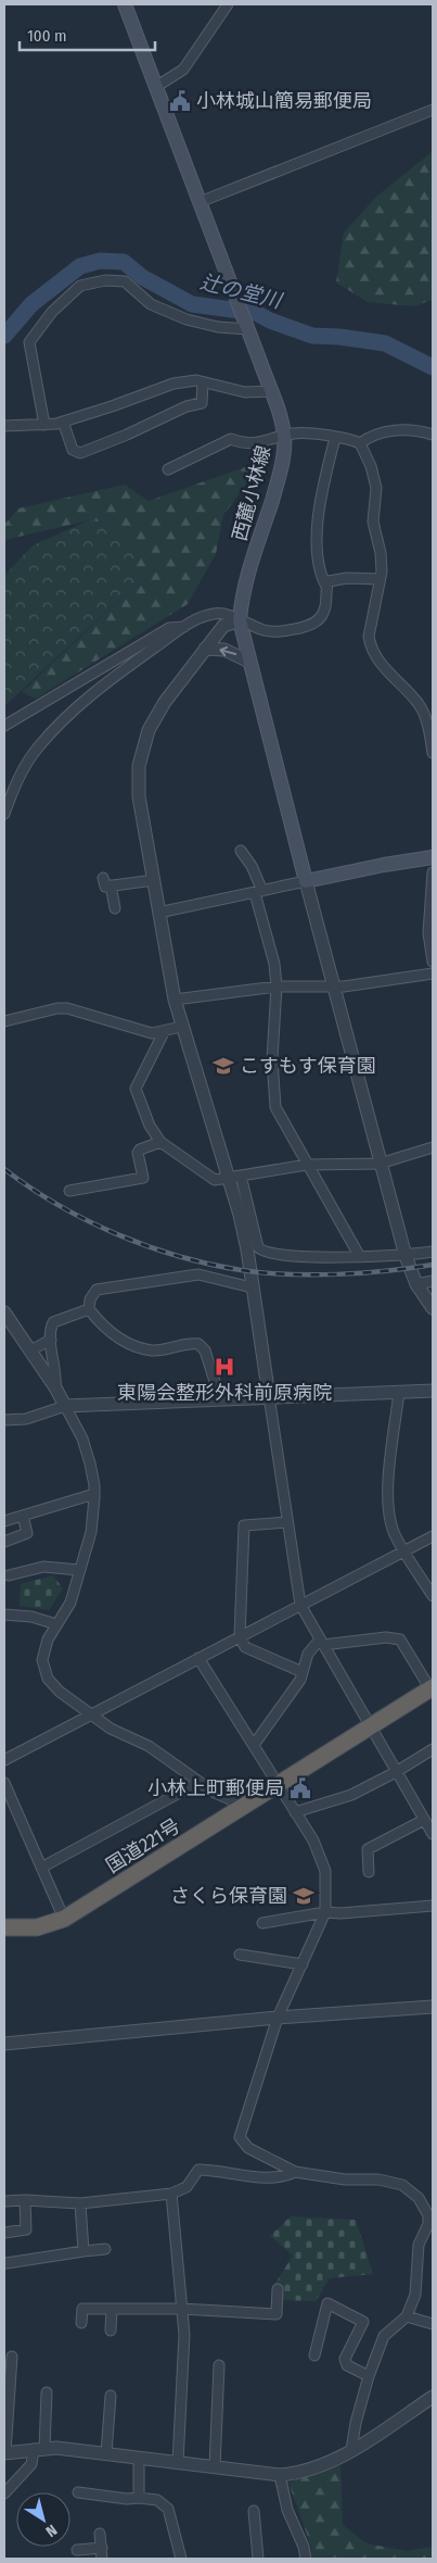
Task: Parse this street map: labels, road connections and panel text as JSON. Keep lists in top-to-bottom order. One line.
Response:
{"streets":{"highway":["国道221号"],"main road":["西麓小林線"]},"water":["辻の堂川"],"places":{"public building":["小林城山簡易郵便局","小林上町郵便局"],"school or university":["こすもす保育園","さくら保育園"],"hospital":["東陽会整形外科前原病院"]},"scale_bar":"100 m","north":"bottom right"}
